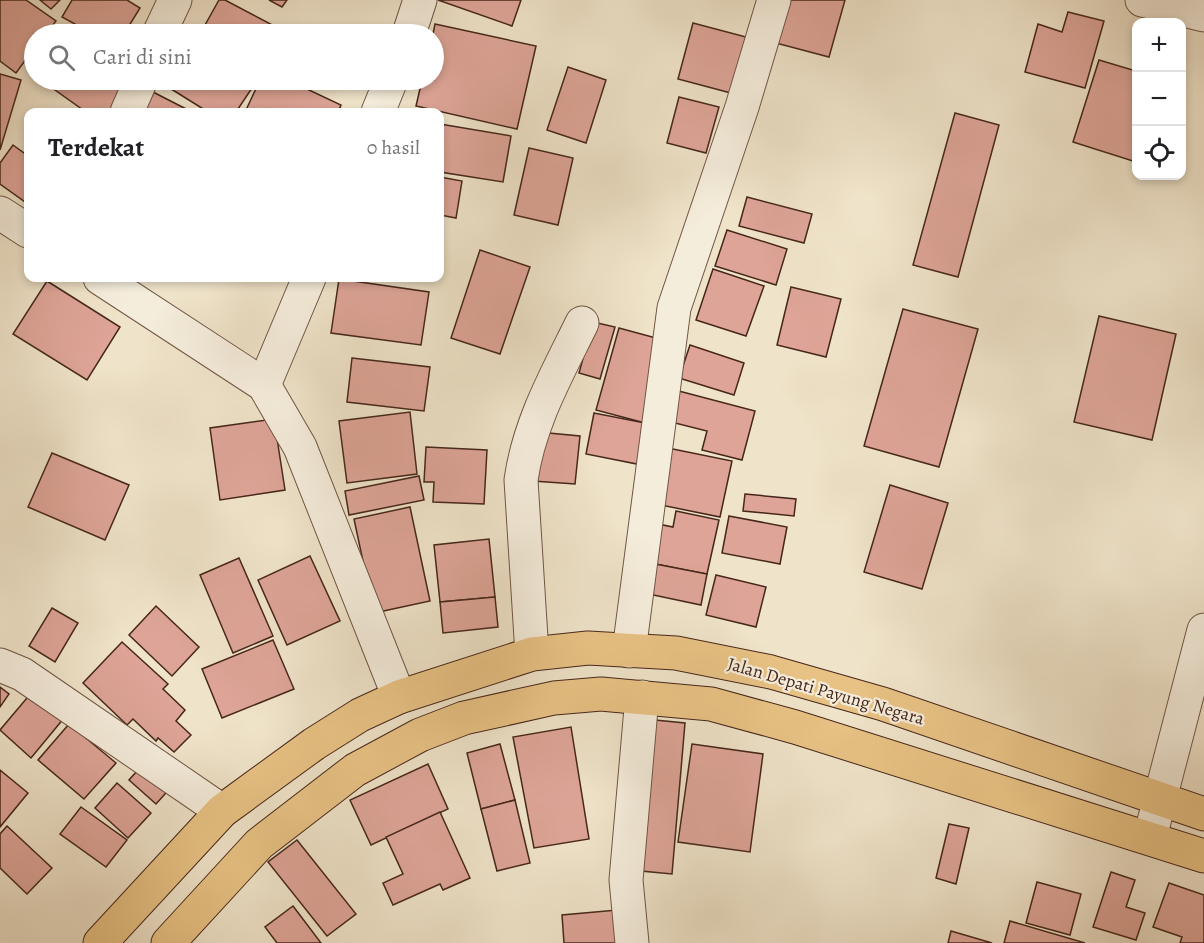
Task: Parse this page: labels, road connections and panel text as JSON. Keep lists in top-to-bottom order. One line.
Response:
{"streets":{"highway":["Jalan Depati Payung Negara"]},"page":{"map_buttons":["+","−"],"search":"Cari di sini","heading":["Terdekat","0 hasil"]}}
